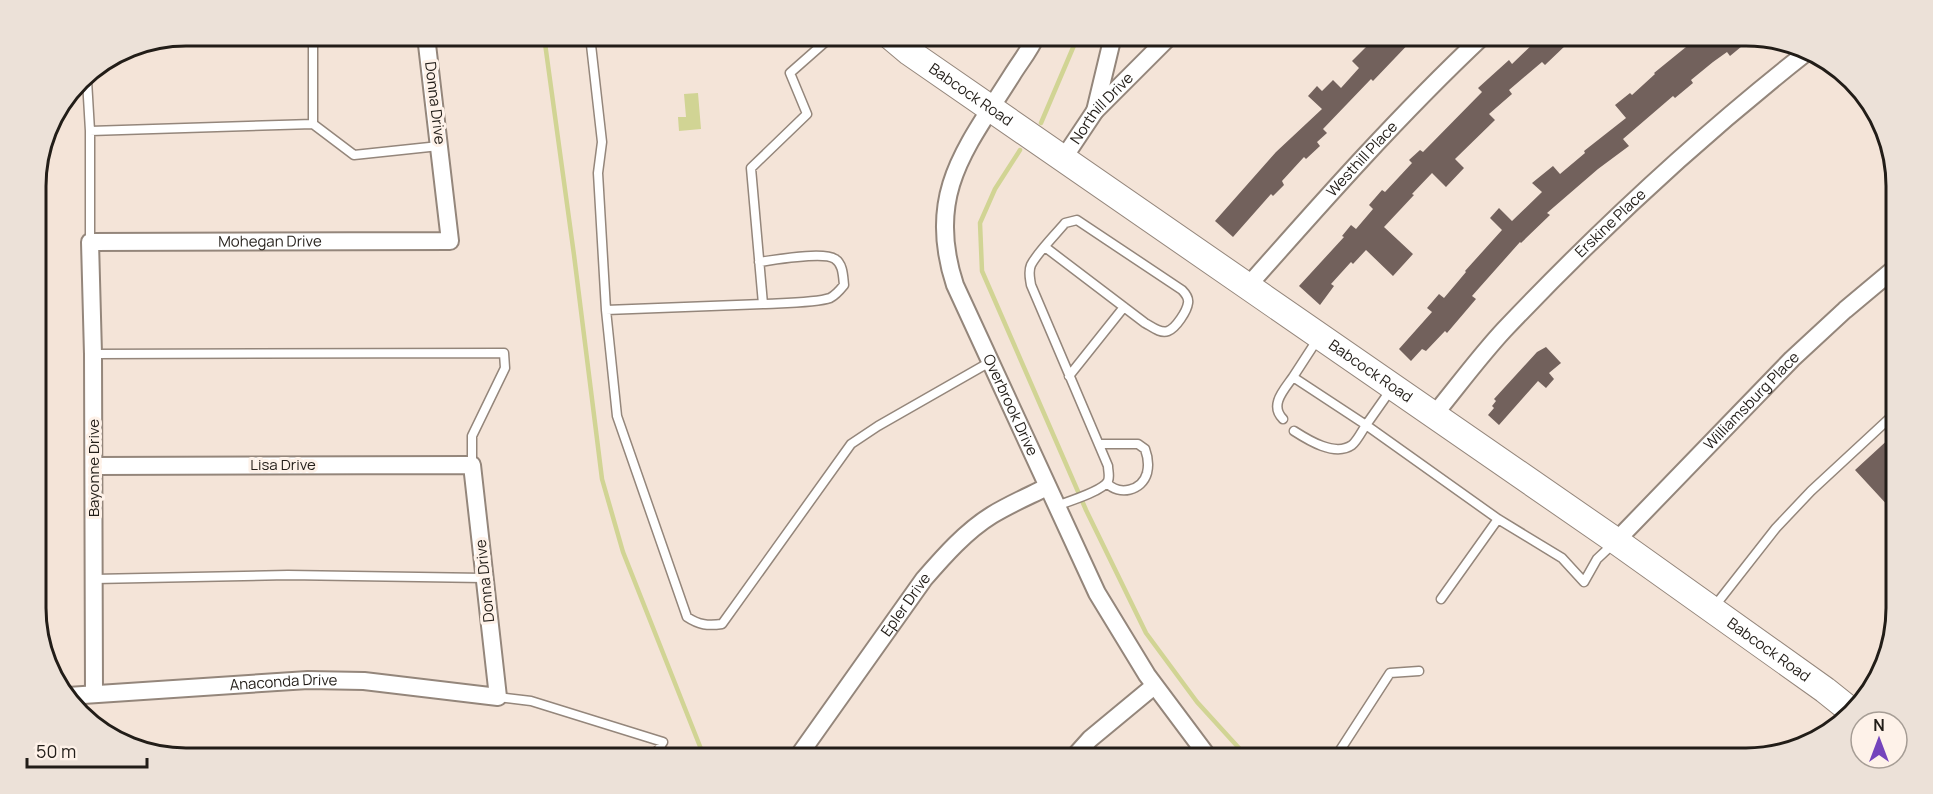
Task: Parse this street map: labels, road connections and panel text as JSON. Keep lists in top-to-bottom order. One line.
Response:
{"streets":{"main road":["Babcock Road"],"street":["Donna Drive","Northill Drive","Westhill Place","Erskine Place","Mohegan Drive","Williamsburg Place","Overbrook Drive","Lisa Drive","Bayonne Drive","Epler Drive","Anaconda Drive"]},"crossings":[["Babcock Road","Northill Drive"],["Babcock Road","Westhill Place"],["Babcock Road","Erskine Place"],["Babcock Road","Williamsburg Place"],["Babcock Road","Overbrook Drive"],["Donna Drive","Mohegan Drive"],["Donna Drive","Lisa Drive"],["Donna Drive","Anaconda Drive"],["Mohegan Drive","Bayonne Drive"],["Overbrook Drive","Epler Drive"],["Lisa Drive","Bayonne Drive"],["Bayonne Drive","Anaconda Drive"]],"scale_bar":"50 m","north":"top"}
